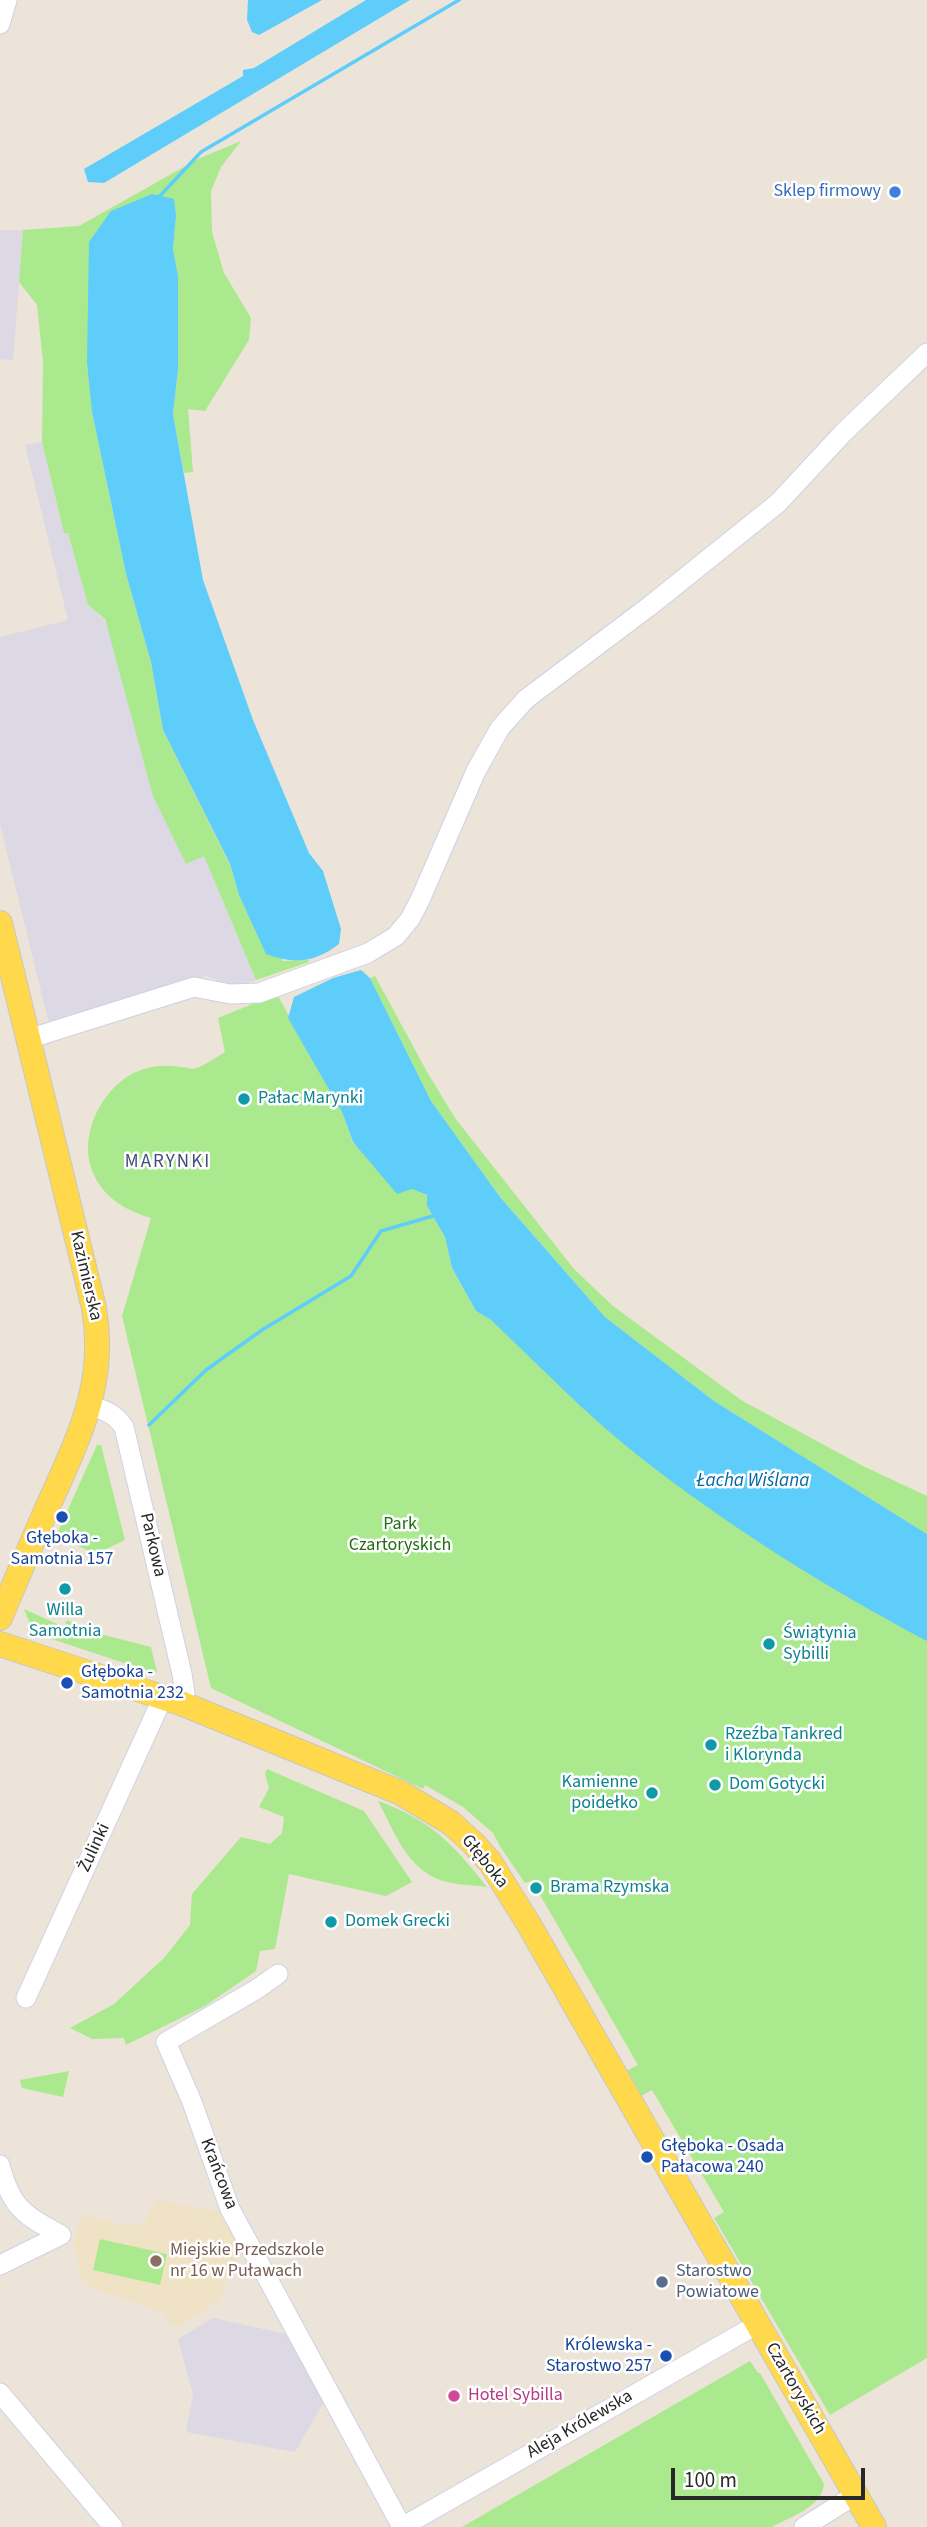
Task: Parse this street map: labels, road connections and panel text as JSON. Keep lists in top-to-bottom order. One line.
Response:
{"streets":{"main road":["Kazimierska","Głęboka","Czartoryskich"],"street":["Parkowa","Żulinki","Krańcowa","Aleja Królewska"]},"crossings":[["Kazimierska","Parkowa"],["Parkowa","Żulinki"],["Parkowa","Głęboka"],["Żulinki","Głęboka"],["Głęboka","Czartoryskich"],["Głęboka","Aleja Królewska"],["Krańcowa","Aleja Królewska"],["Czartoryskich","Aleja Królewska"]],"districts":["MARYNKI"],"water":["Łacha Wiślana"],"parks":["Park Czartoryskich"],"places":["Sklep firmowy","Pałac Marynki","Głęboka - Samotnia 157","Willa Samotnia","Świątynia Sybilli","Głęboka - Samotnia 232","Rzeźba Tankred i Klorynda","Dom Gotycki","Kamienne poidełko","Brama Rzymska","Domek Grecki","Głęboka - Osada Pałacowa 240","Miejskie Przedszkole nr 16 w Puławach","Starostwo Powiatowe","Królewska - Starostwo 257","Hotel Sybilla"],"scale_bar":"100 m"}
